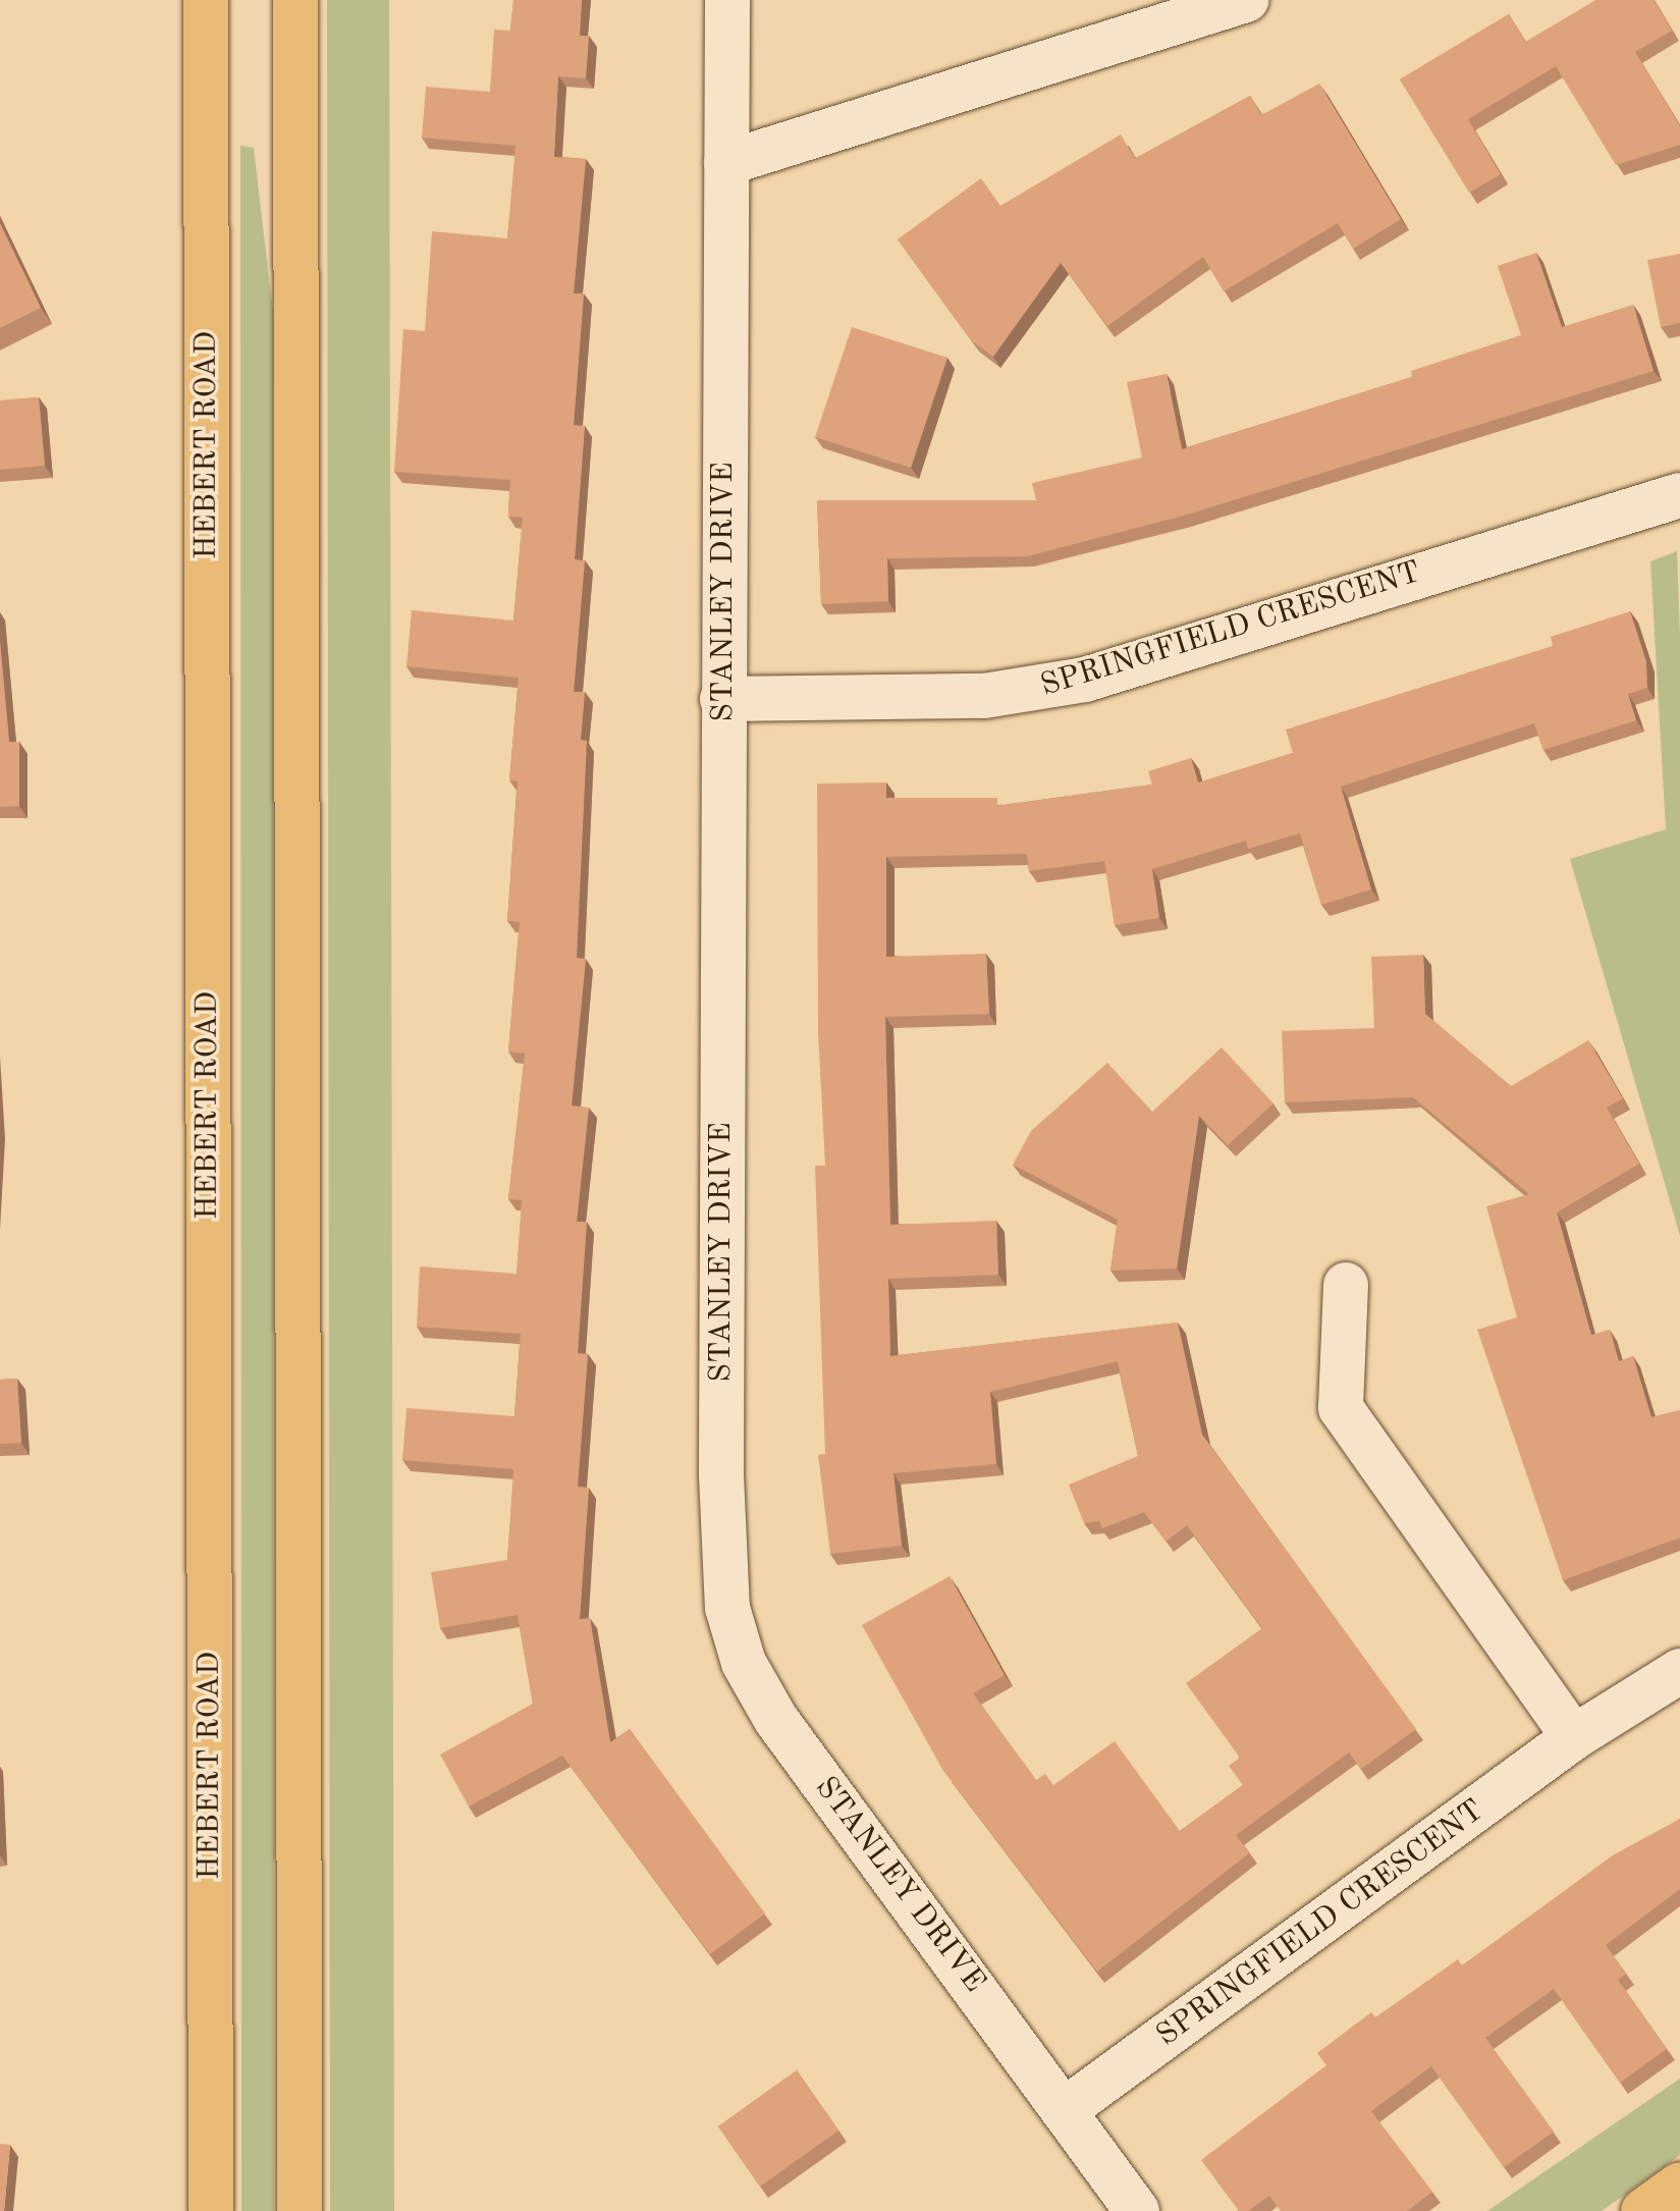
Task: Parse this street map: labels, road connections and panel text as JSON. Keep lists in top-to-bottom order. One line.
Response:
{"streets":{"main road":["HEBERT ROAD"],"street":["STANLEY DRIVE","SPRINGFIELD CRESCENT"]},"crossings":[["STANLEY DRIVE","SPRINGFIELD CRESCENT"]]}
